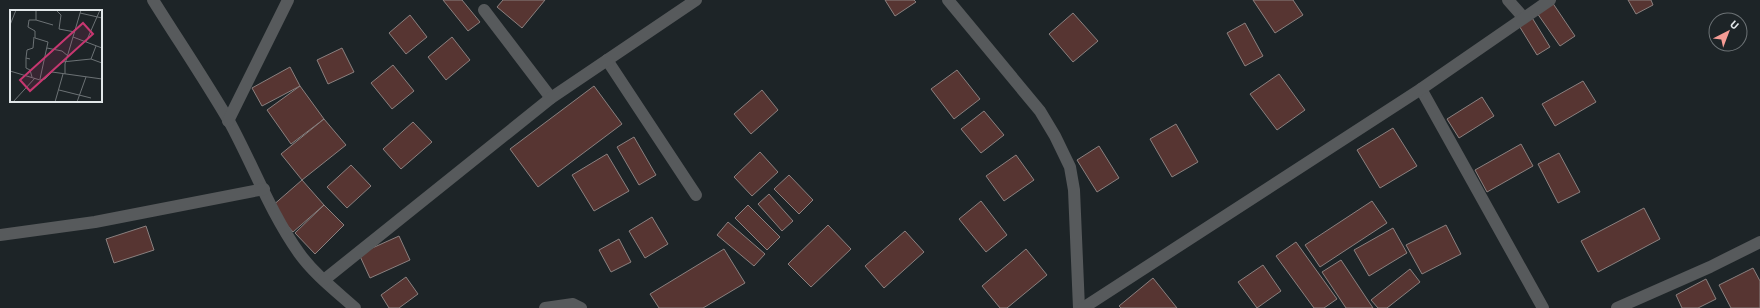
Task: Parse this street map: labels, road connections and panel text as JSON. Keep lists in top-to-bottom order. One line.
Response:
{"north":"top right"}
